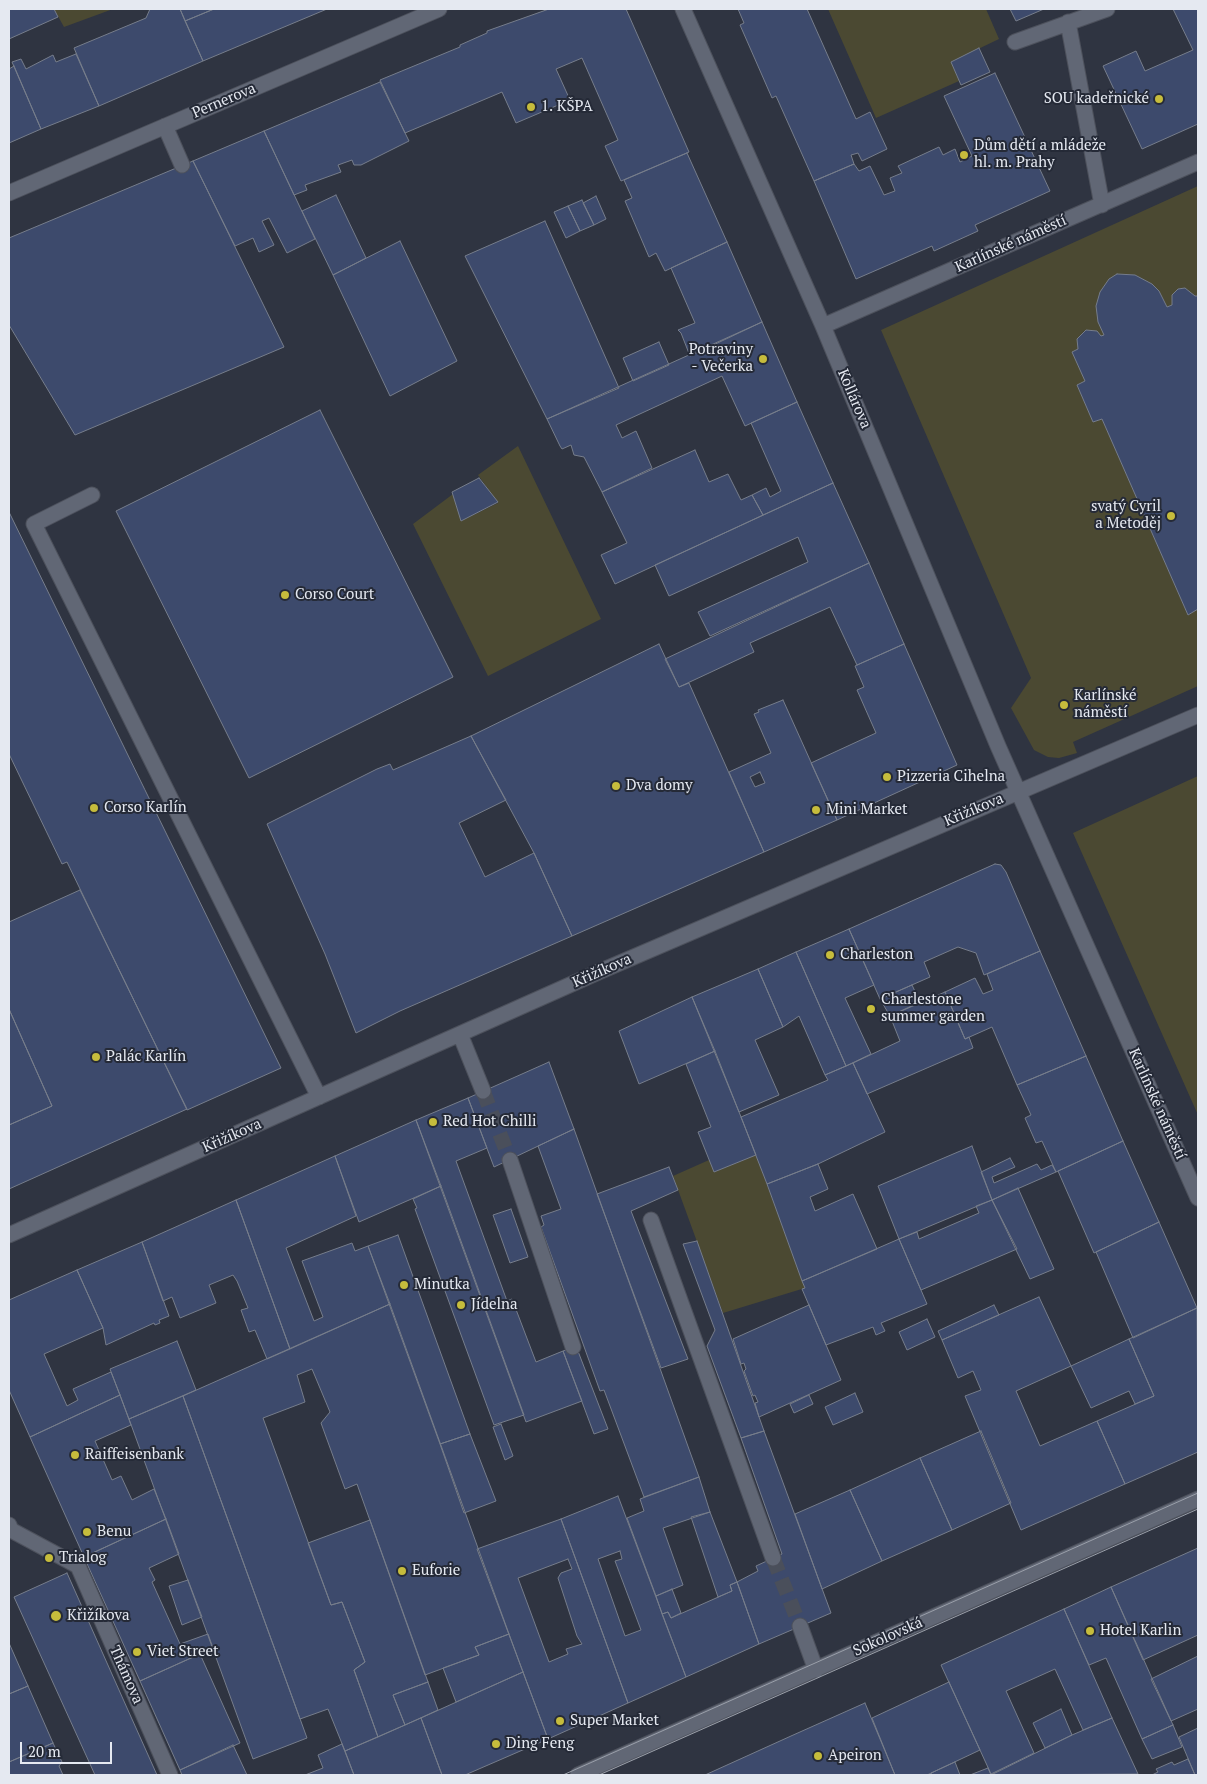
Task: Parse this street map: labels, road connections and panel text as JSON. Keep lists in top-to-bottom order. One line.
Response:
{"streets":{"street":["Pernerova","Karlínské náměstí","Kollárova","Křižíkova","Sokolovská","Thámova"]},"crossings":[["Karlínské náměstí","Kollárova"],["Karlínské náměstí","Křižíkova"],["Kollárova","Křižíkova"]],"places":["SOU kadeřnické","1. KŠPA","Dům dětí a mládeže hl. m. Prahy","Potraviny - Večerka","svatý Cyril a Metoděj","Corso Court","Karlínské náměstí","Pizzeria Cihelna","Dva domy","Corso Karlín","Mini Market","Charleston","Charlestone summer garden","Palác Karlín","Red Hot Chilli","Minutka","Jídelna","Raiffeisenbank","Benu","Trialog","Euforie","Křižíkova","Hotel Karlin","Viet Street","Super Market","Ding Feng","Apeiron"],"scale_bar":"20 m"}
